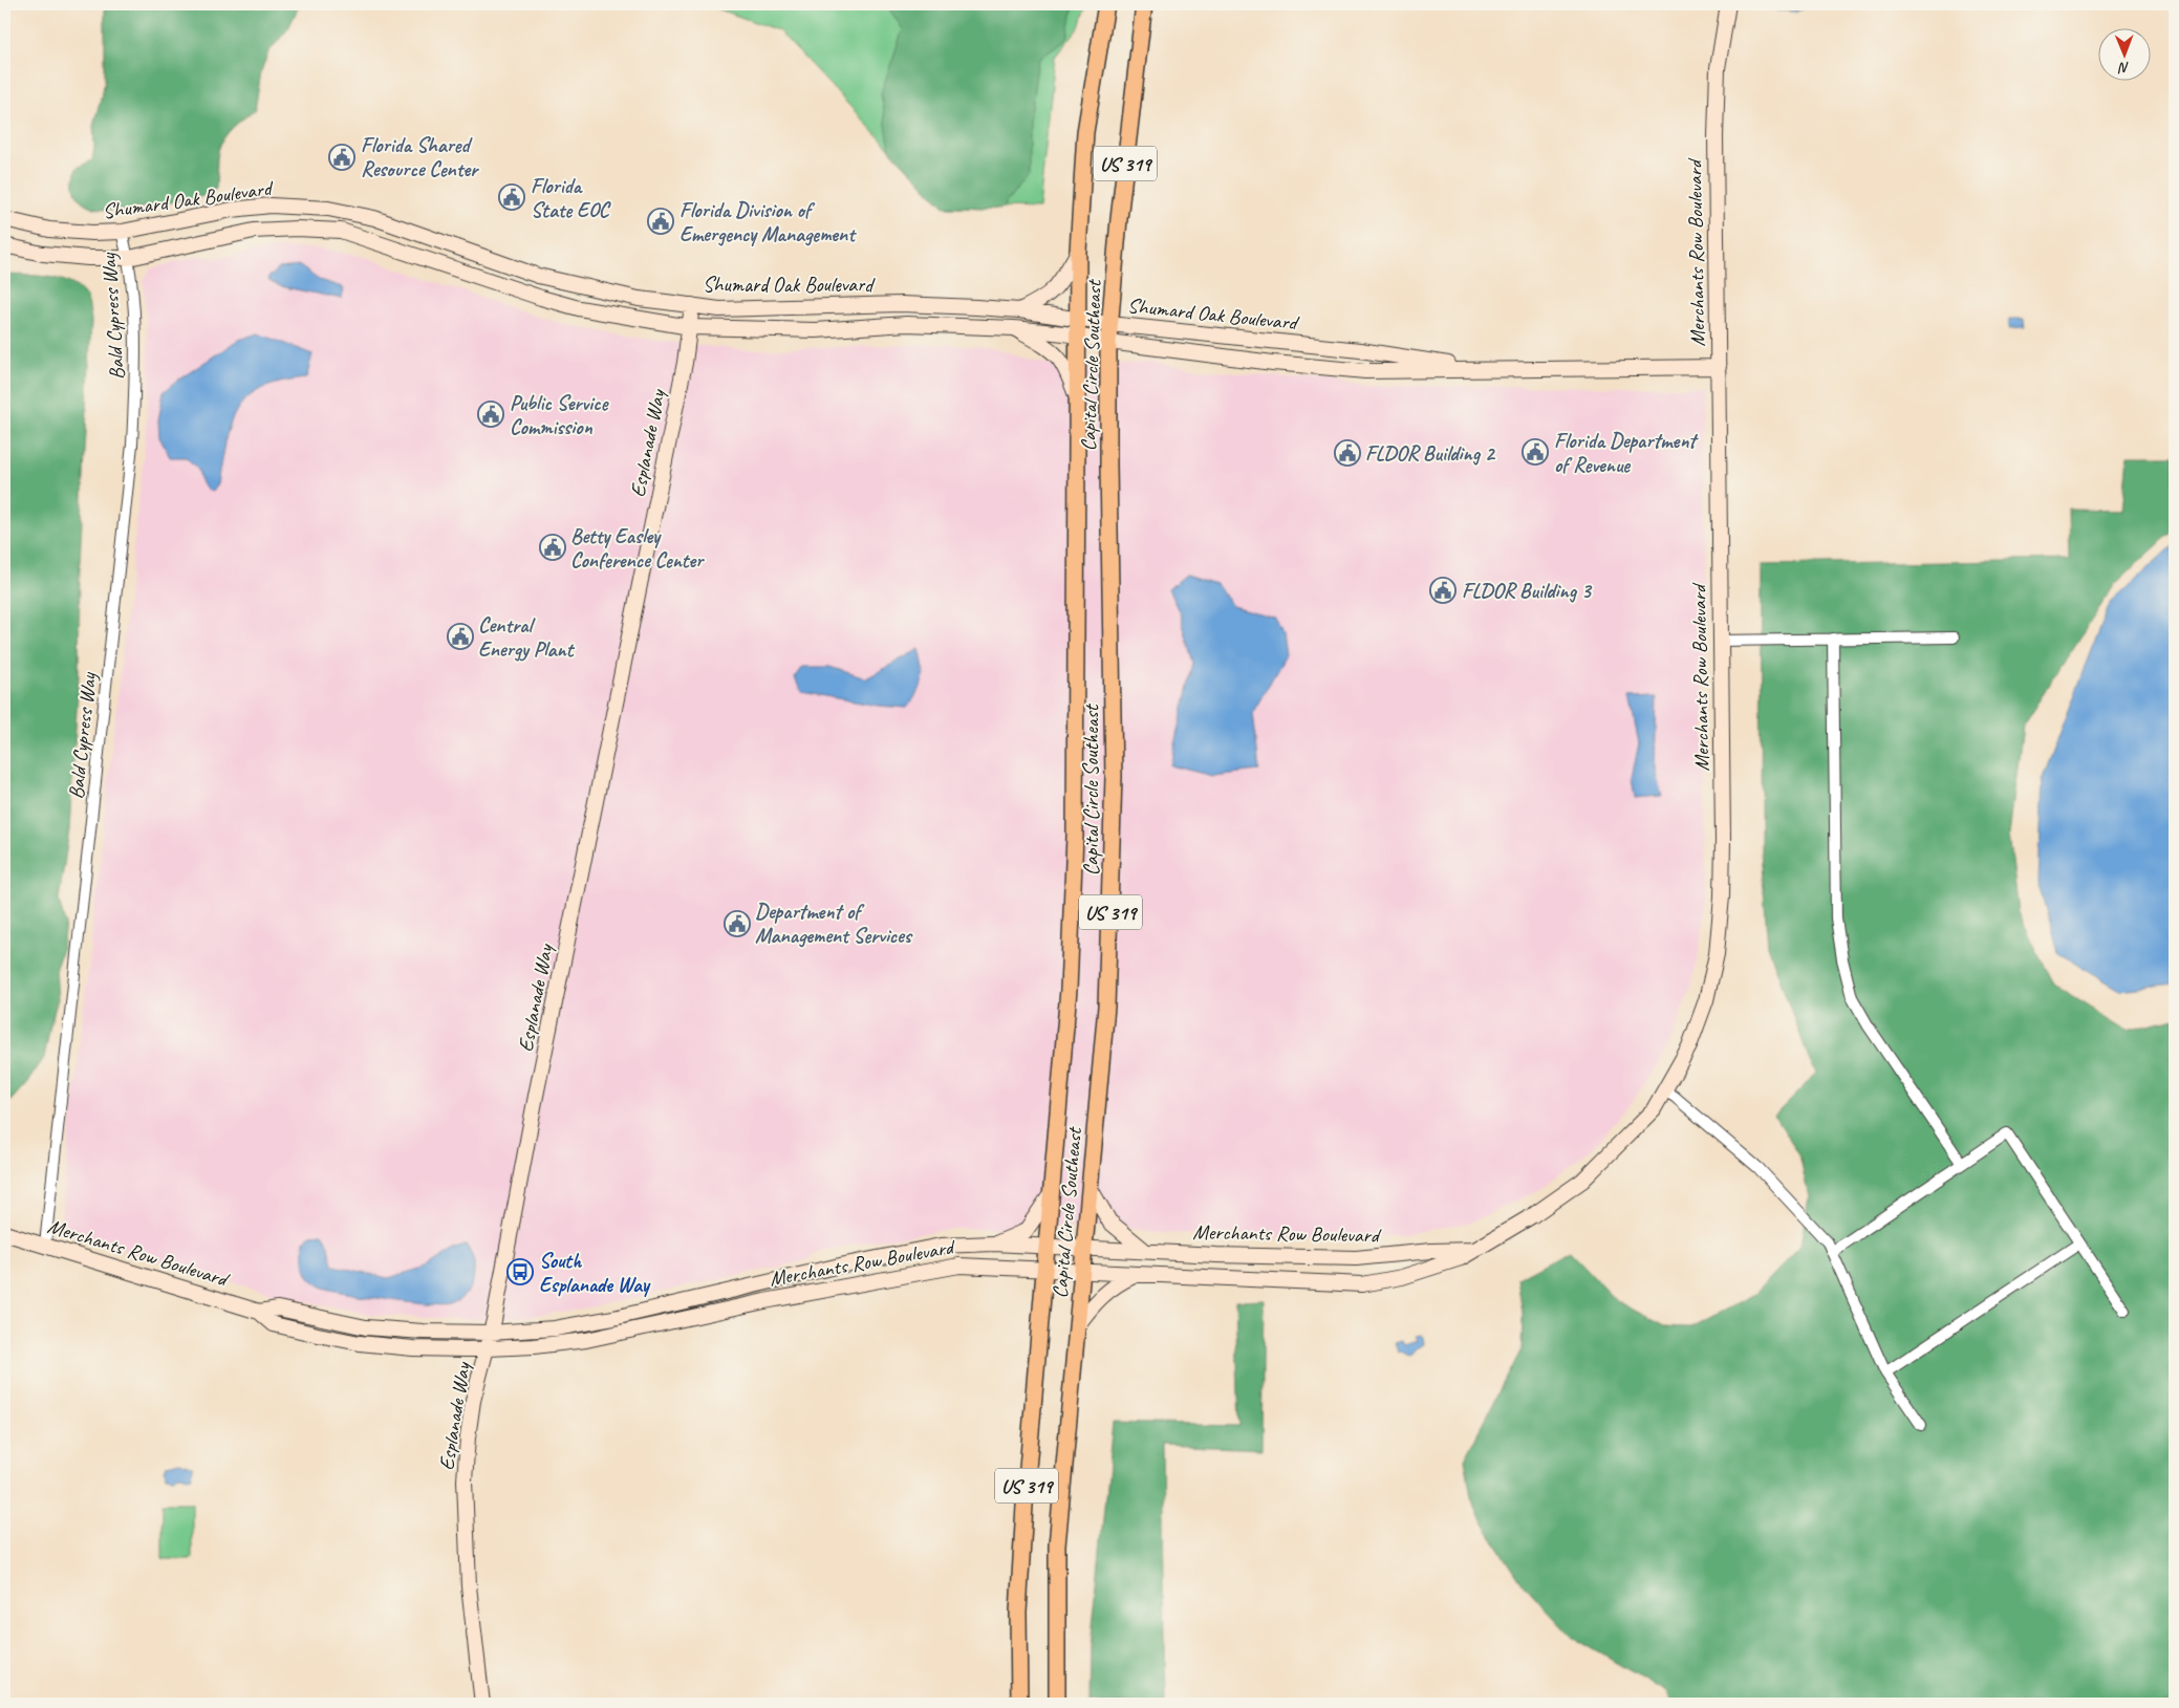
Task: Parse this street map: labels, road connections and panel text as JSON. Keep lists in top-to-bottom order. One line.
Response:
{"streets":{"main road":["US 319","Capital Circle Southeast"],"street":["Shumard Oak Boulevard","Merchants Row Boulevard","Bald Cypress Way","Esplanade Way"]},"crossings":[["Shumard Oak Boulevard","Merchants Row Boulevard"],["Shumard Oak Boulevard","Bald Cypress Way"],["Shumard Oak Boulevard","Capital Circle Southeast"],["Shumard Oak Boulevard","Esplanade Way"],["Merchants Row Boulevard","Bald Cypress Way"],["Merchants Row Boulevard","Capital Circle Southeast"],["Merchants Row Boulevard","Esplanade Way"]],"places":{"public building":["Florida Shared Resource Center","Florida State EOC","Florida Division of Emergency Management","Public Service Commission","Florida Department of Revenue","FLDOR Building 2","Betty Easley Conference Center","FLDOR Building 3","Central Energy Plant","Department of Management Services"],"bus stop":["South Esplanade Way"]},"north":"bottom"}
